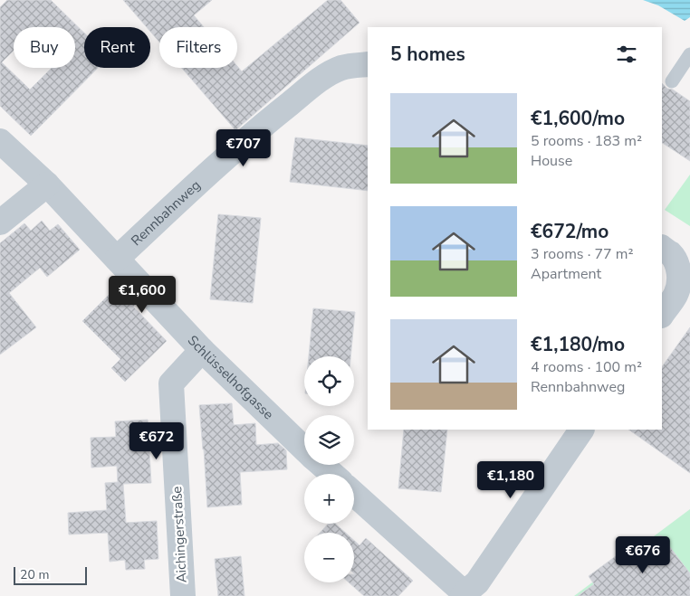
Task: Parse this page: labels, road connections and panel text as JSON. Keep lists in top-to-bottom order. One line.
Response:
{"streets":{"street":["Rennbahnweg","Schlüsselhofgasse","Aichingerstraße"]},"crossings":[["Rennbahnweg","Schlüsselhofgasse"],["Schlüsselhofgasse","Aichingerstraße"]],"scale_bar":"20 m","page":{"chip":["Buy","Rent","Filters"],"heading":"5 homes","list":[{"name":"€1,600/mo","note":"5 rooms · 183 m² · House"},{"name":"€672/mo","note":"3 rooms · 77 m² · Apartment"},{"name":"€1,180/mo","note":"4 rooms · 100 m² · Rennbahnweg"}],"price":["€707","€1,600","€672","€1,180","€676"],"map_buttons":["+","−"],"scale":"20 m"}}
